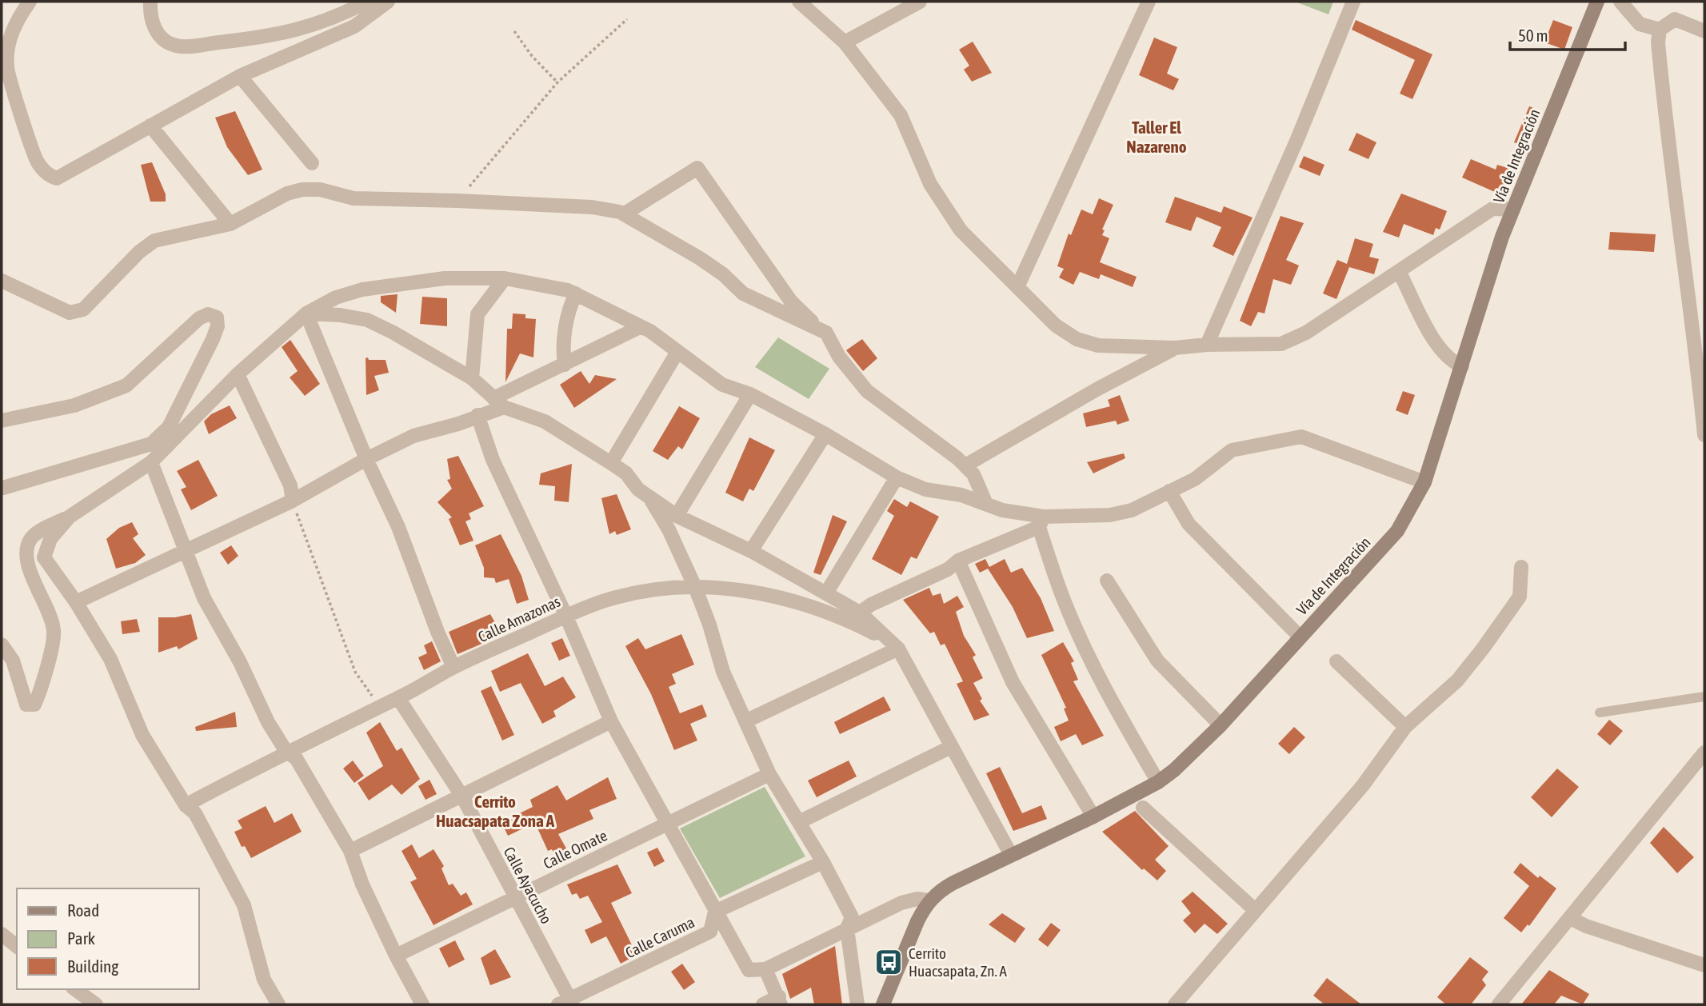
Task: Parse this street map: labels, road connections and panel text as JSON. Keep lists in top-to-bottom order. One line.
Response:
{"streets":{"main road":["Vía de Integración"],"street":["Calle Amazonas","Calle Omate","Calle Ayacucho","Calle Caruma"]},"crossings":[["Calle Amazonas","Calle Ayacucho"],["Calle Omate","Calle Ayacucho"],["Calle Ayacucho","Calle Caruma"]],"districts":["Taller El Nazareno","Cerrito Huacsapata Zona A"],"places":{"bus stop":["Cerrito Huacsapata, Zn. A"]},"legend":["Road","Park","Building"],"scale_bar":"50 m"}
